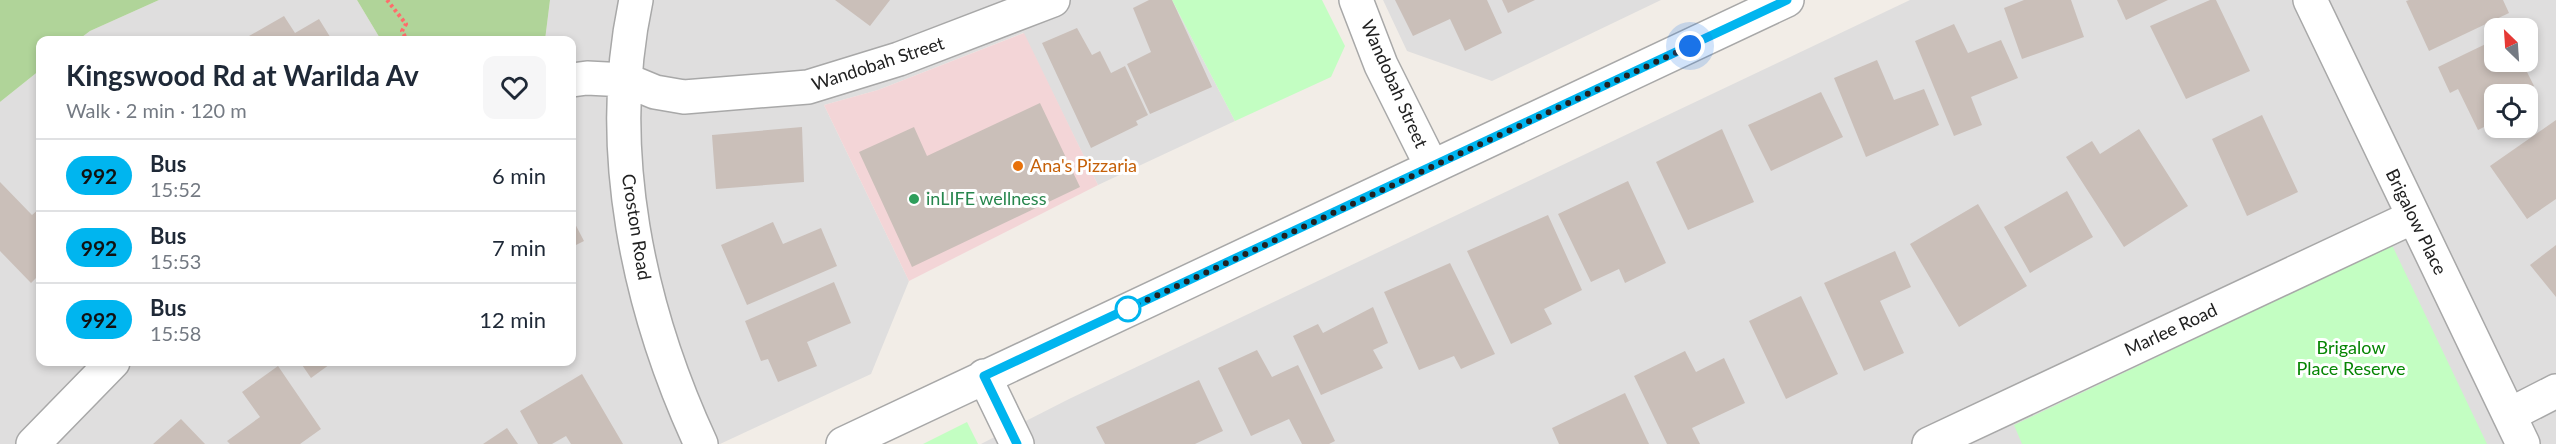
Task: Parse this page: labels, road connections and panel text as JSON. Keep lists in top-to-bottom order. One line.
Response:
{"streets":{"street":["Wandobah Street","Brigalow Place","Croston Road","Marlee Road"]},"crossings":[["Wandobah Street","Croston Road"],["Brigalow Place","Marlee Road"]],"parks":["Brigalow Place Reserve"],"places":["Ana's Pizzaria","inLIFE wellness"],"lines":["bus line 992"],"north":"top left","page":{"heading":["Kingswood Rd at Warilda Av","Walk · 2 min · 120 m"],"list":[{"mark":"992","name":"Bus","note":"15:52","value":"6 min"},{"mark":"992","name":"Bus","note":"15:53","value":"7 min"},{"mark":"992","name":"Bus","note":"15:58","value":"12 min"}]}}
